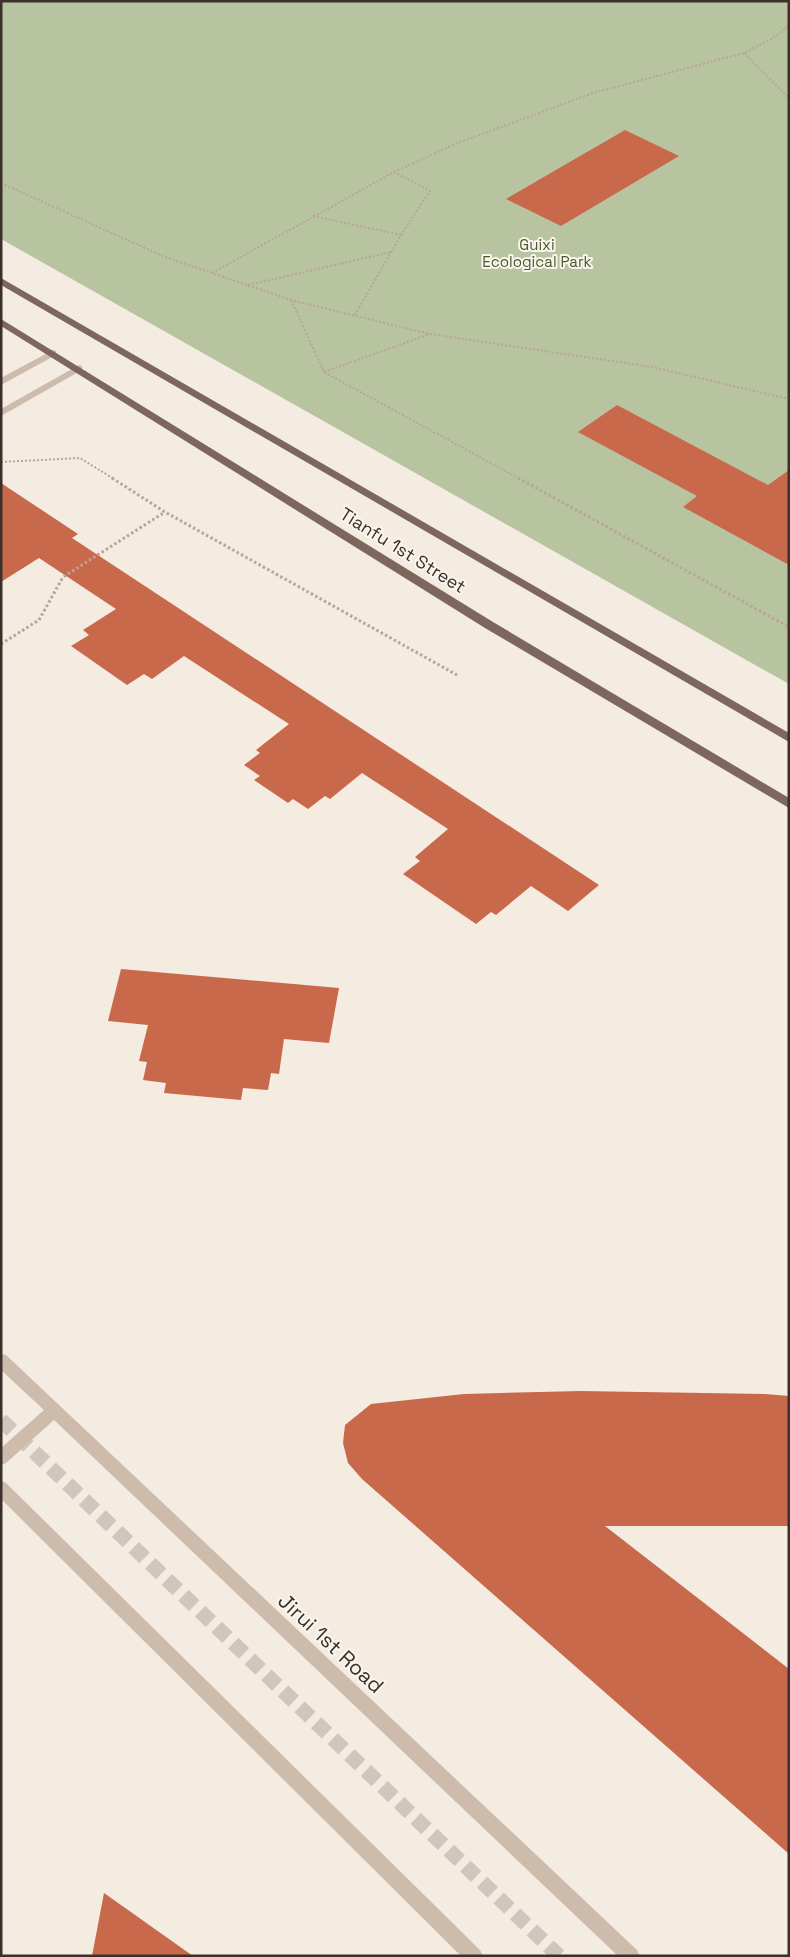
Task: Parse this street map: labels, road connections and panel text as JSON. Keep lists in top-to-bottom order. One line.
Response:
{"streets":{"main road":["Tianfu 1st Street"],"street":["Jirui 1st Road"]},"parks":["Guixi Ecological Park"]}
